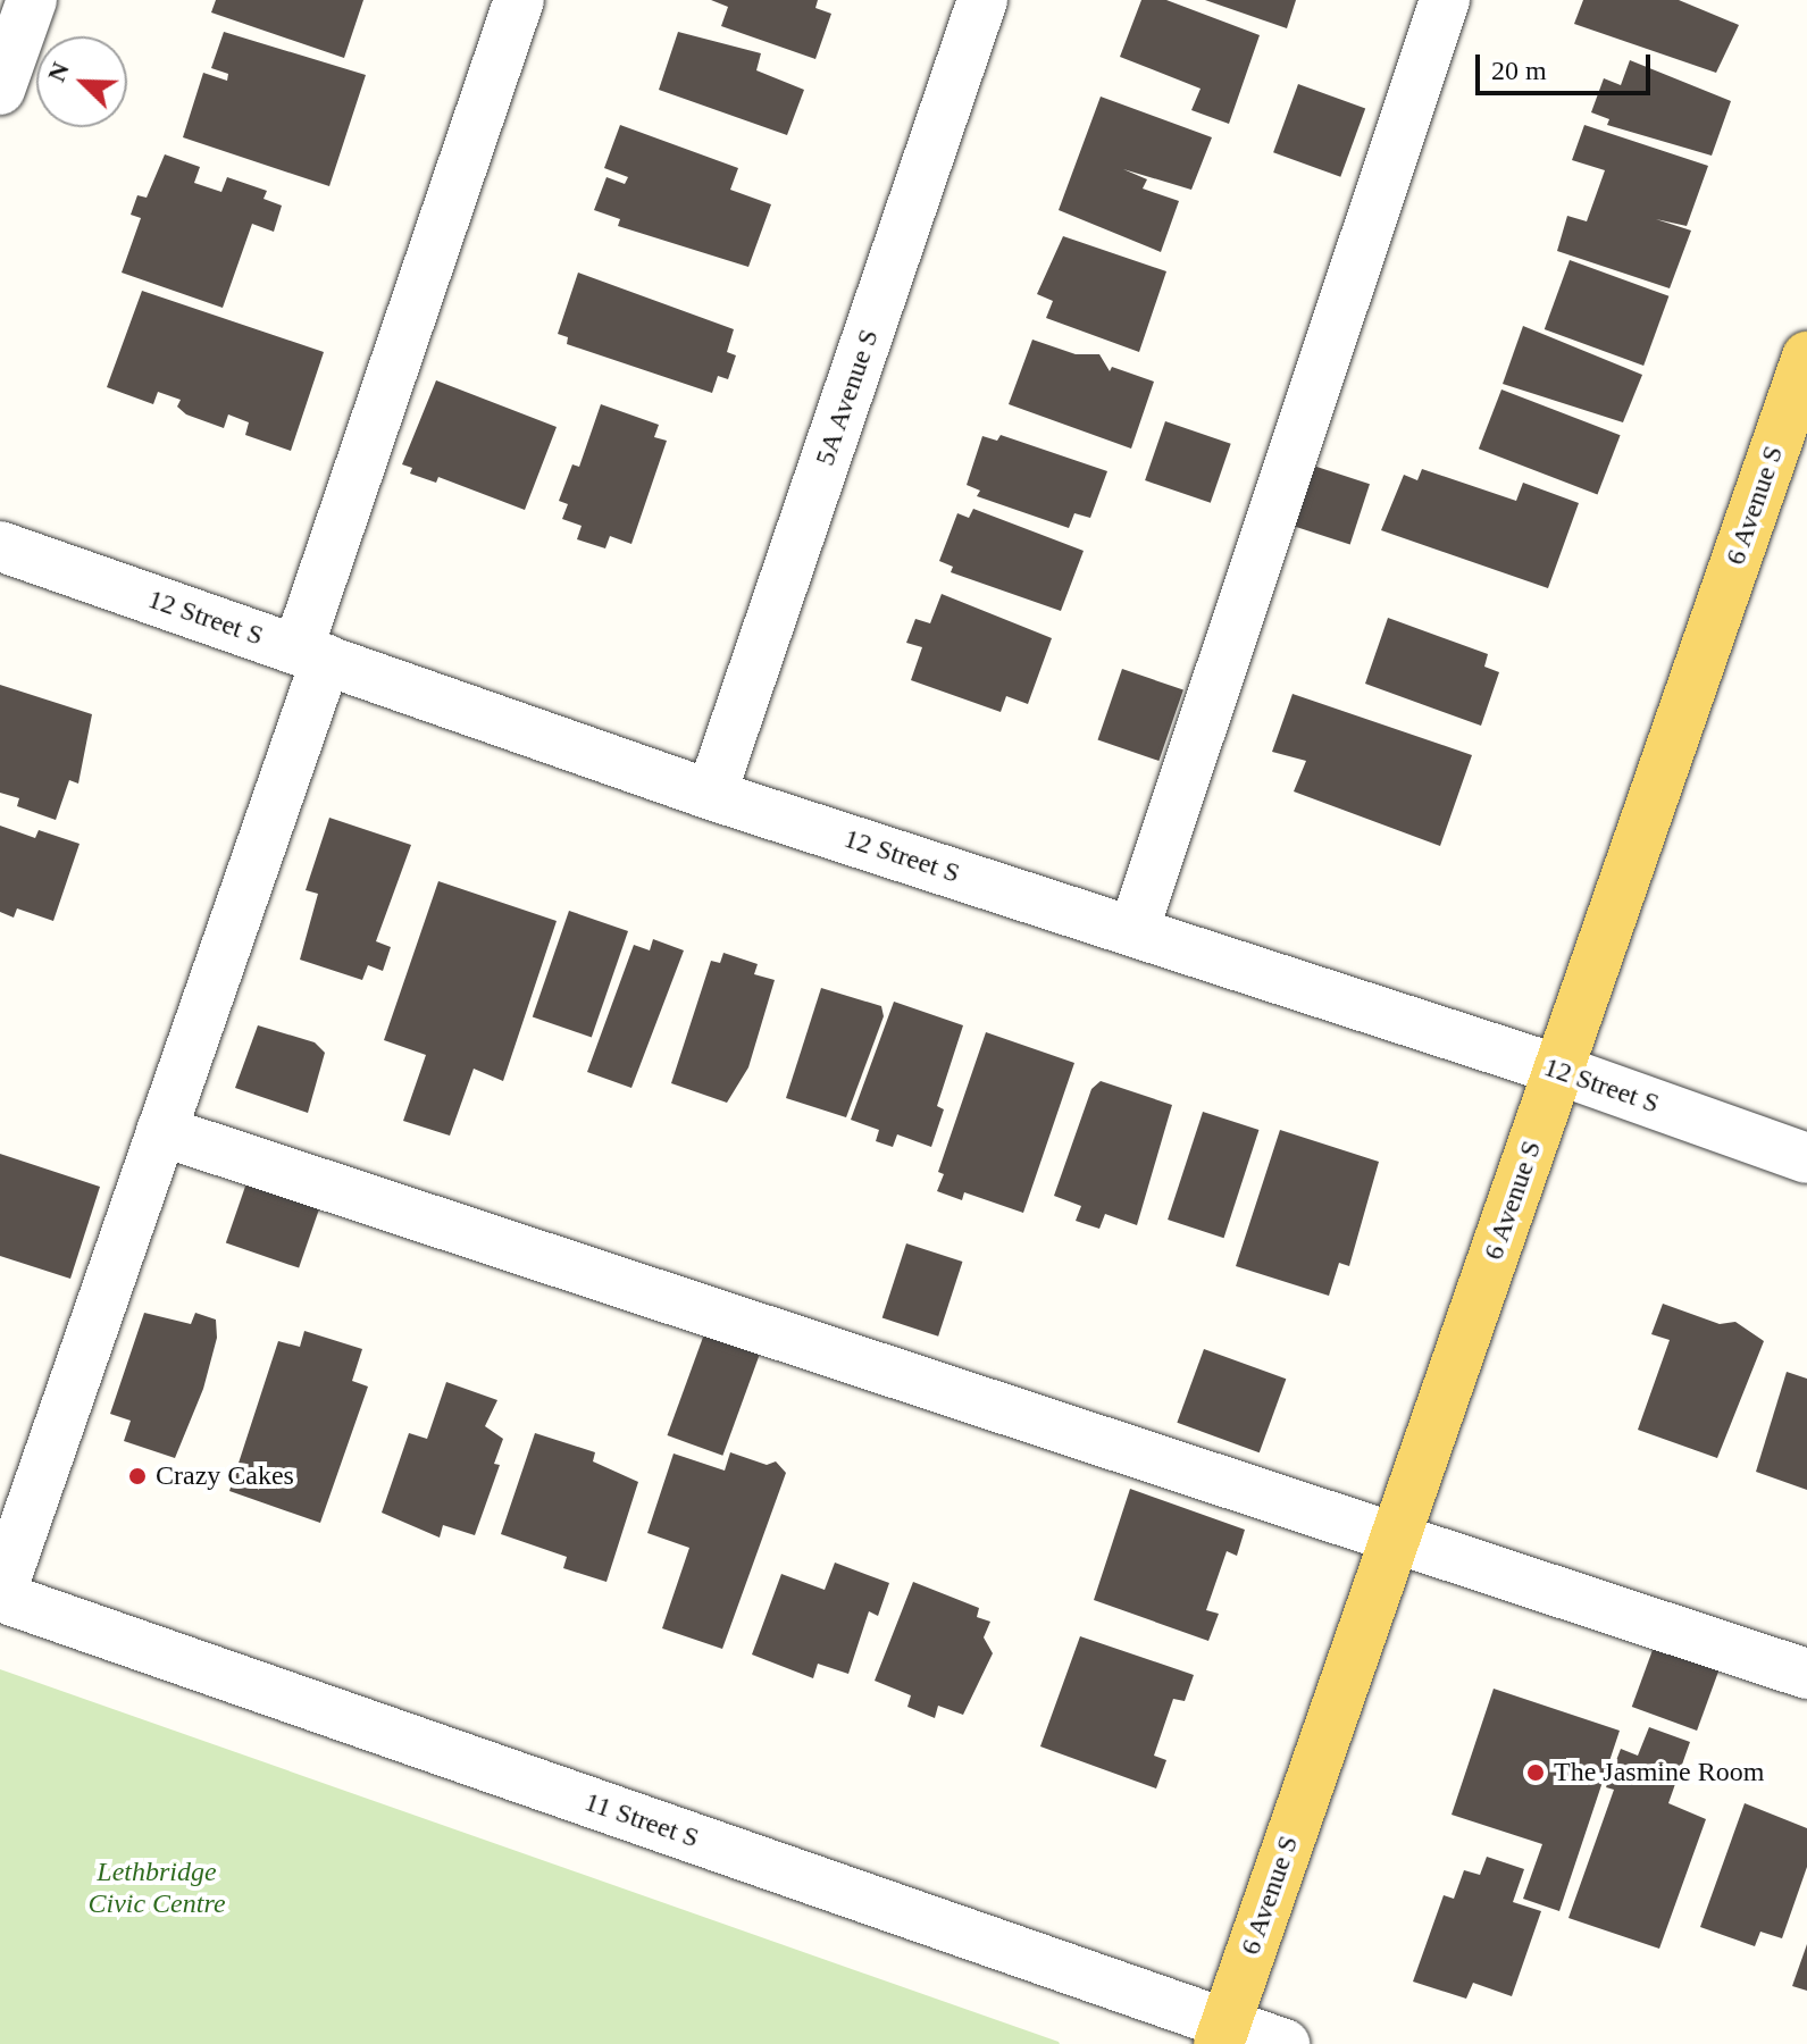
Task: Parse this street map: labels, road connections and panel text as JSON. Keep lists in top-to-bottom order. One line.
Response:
{"streets":{"main road":["6 Avenue S"],"street":["5A Avenue S","12 Street S","11 Street S"]},"crossings":[["5A Avenue S","12 Street S"],["6 Avenue S","12 Street S"],["6 Avenue S","11 Street S"]],"parks":["Lethbridge Civic Centre"],"places":["Crazy Cakes","The Jasmine Room"],"scale_bar":"20 m","north":"top left"}
